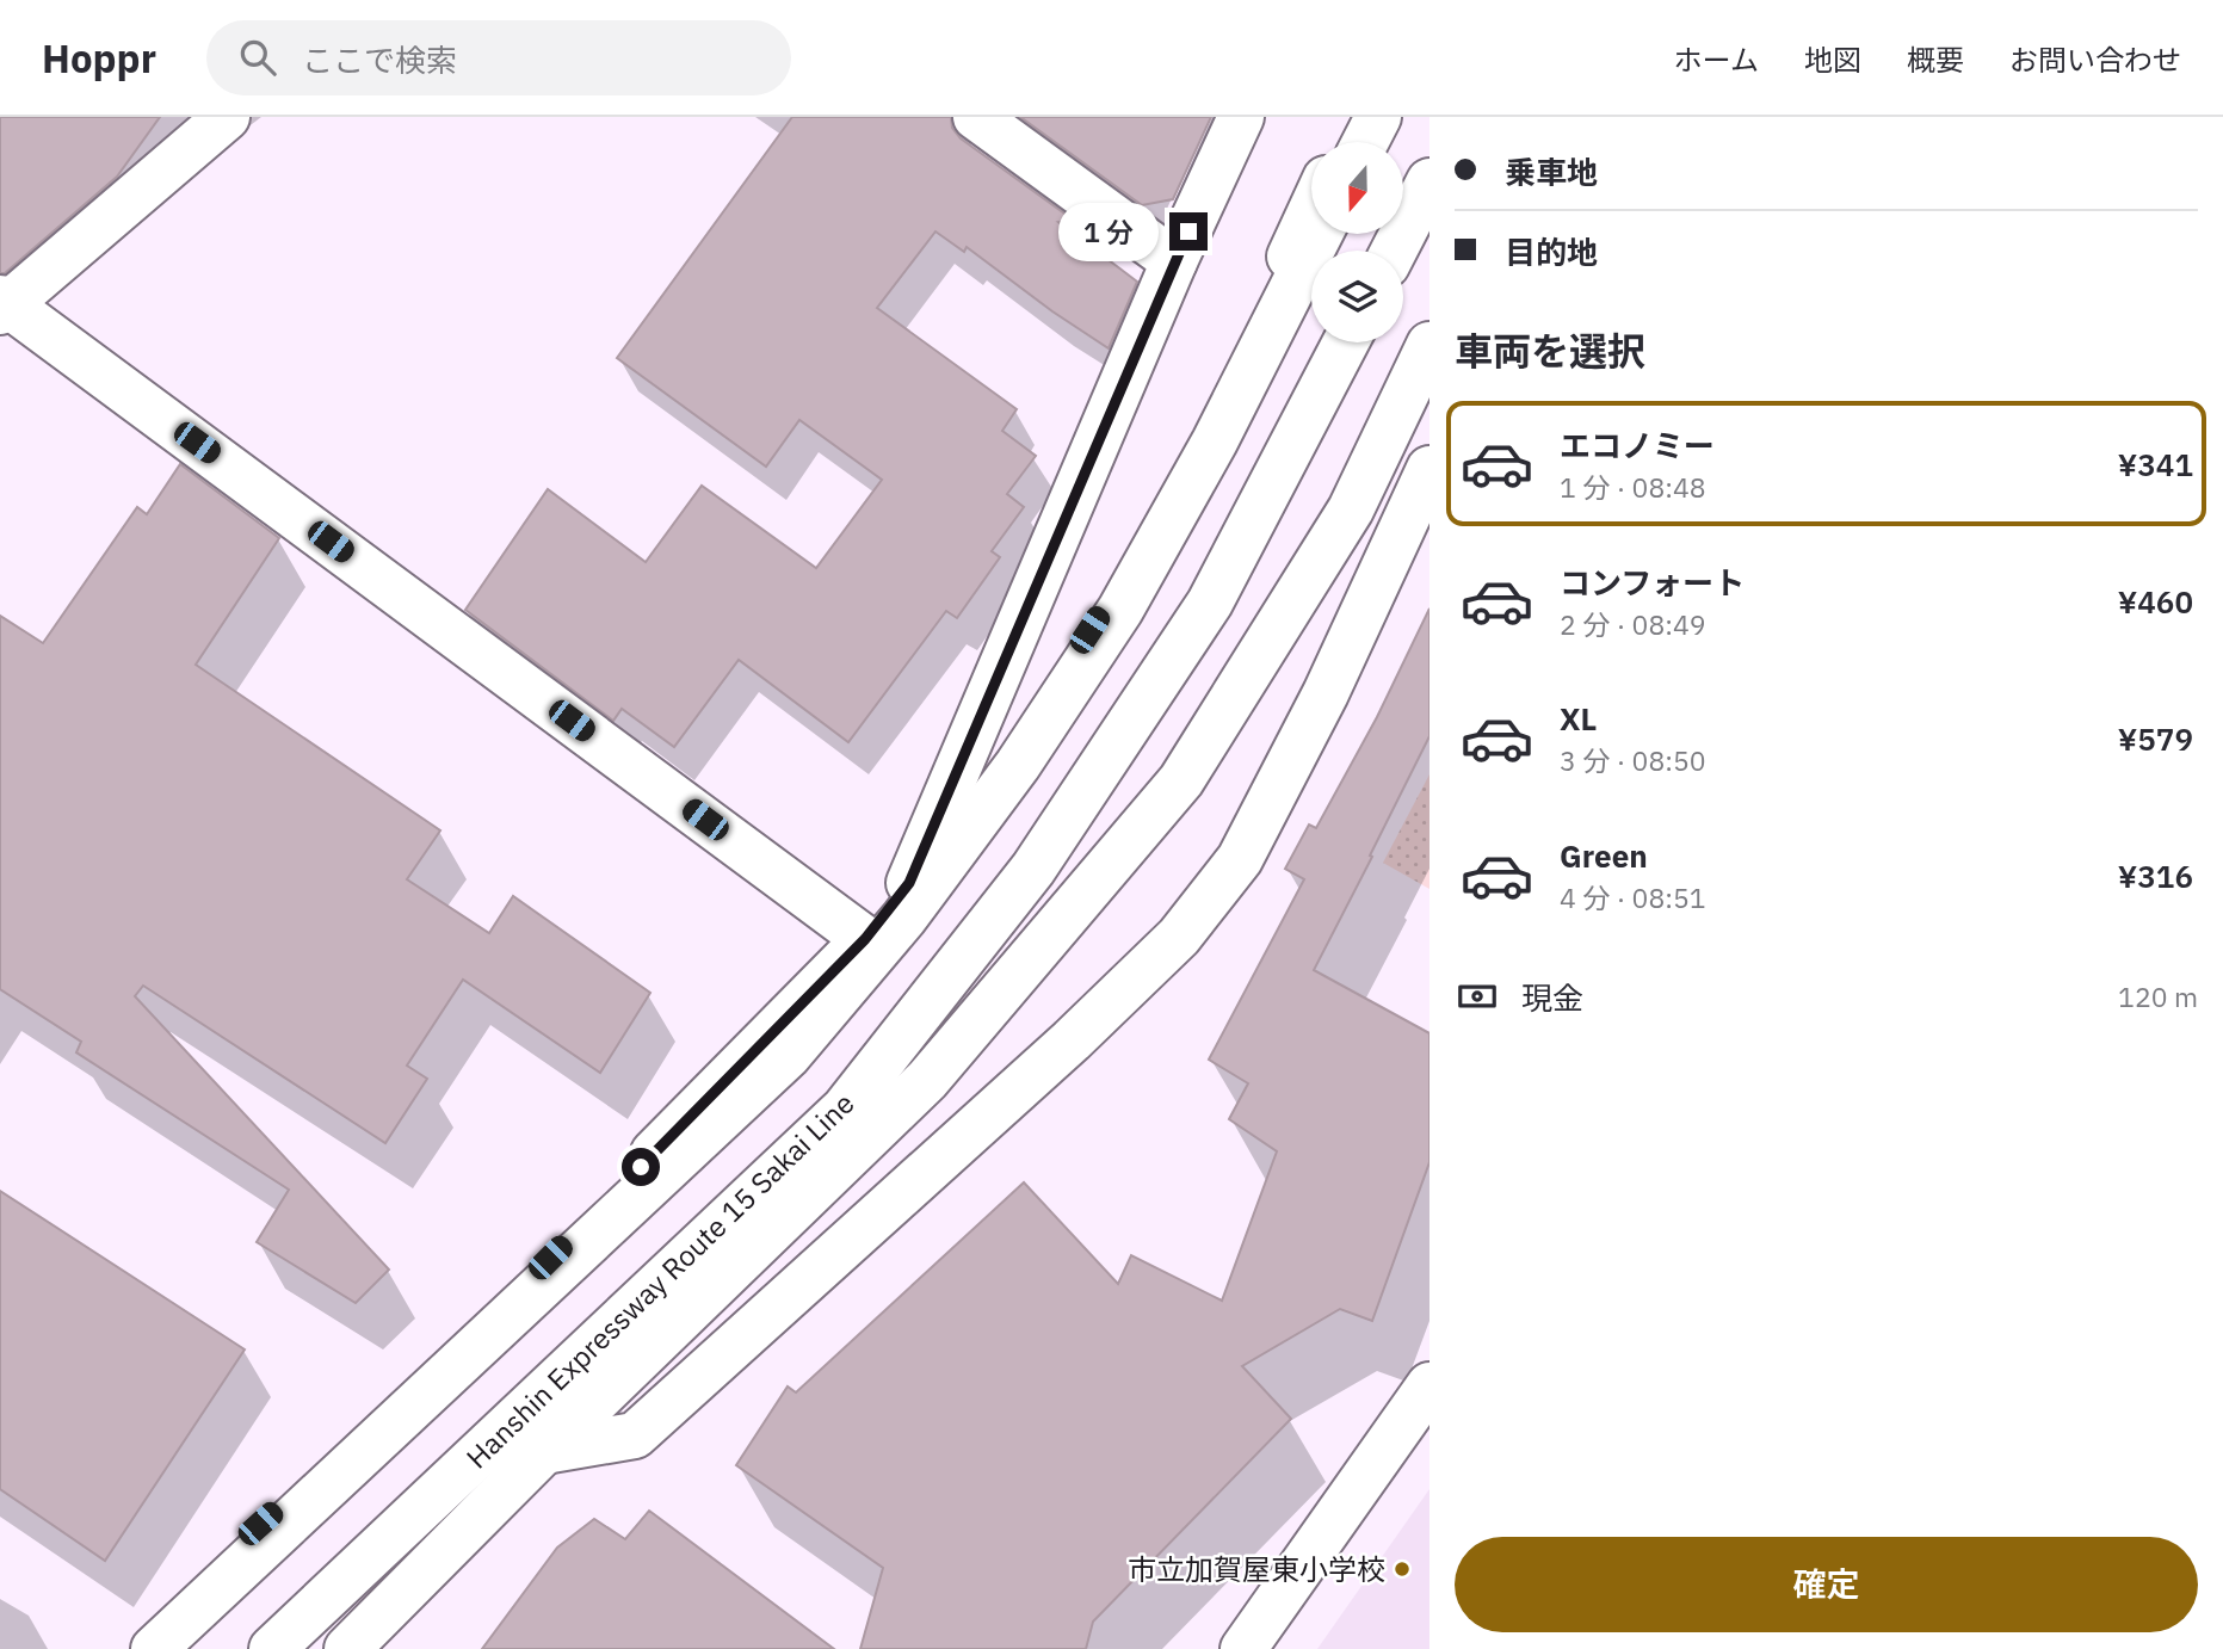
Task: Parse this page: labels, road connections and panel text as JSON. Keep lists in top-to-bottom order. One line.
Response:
{"streets":{"main road":["Hanshin Expressway Route 15 Sakai Line"]},"places":["市立加賀屋東小学校"],"north":"bottom","page":{"header":"Hoppr","search":"ここで検索","nav":["ホーム","地図","概要","お問い合わせ"],"banner":["乗車地","目的地"],"bubble":"1 分","heading":"車両を選択","list":[{"name":"エコノミー","note":"1 分 · 08:48","value":"¥341"},{"name":"コンフォート","note":"2 分 · 08:49","value":"¥460"},{"name":"XL","note":"3 分 · 08:50","value":"¥579"},{"name":"Green","note":"4 分 · 08:51","value":"¥316"}],"pay":["現金","120 m"],"buttons":"確定"}}
